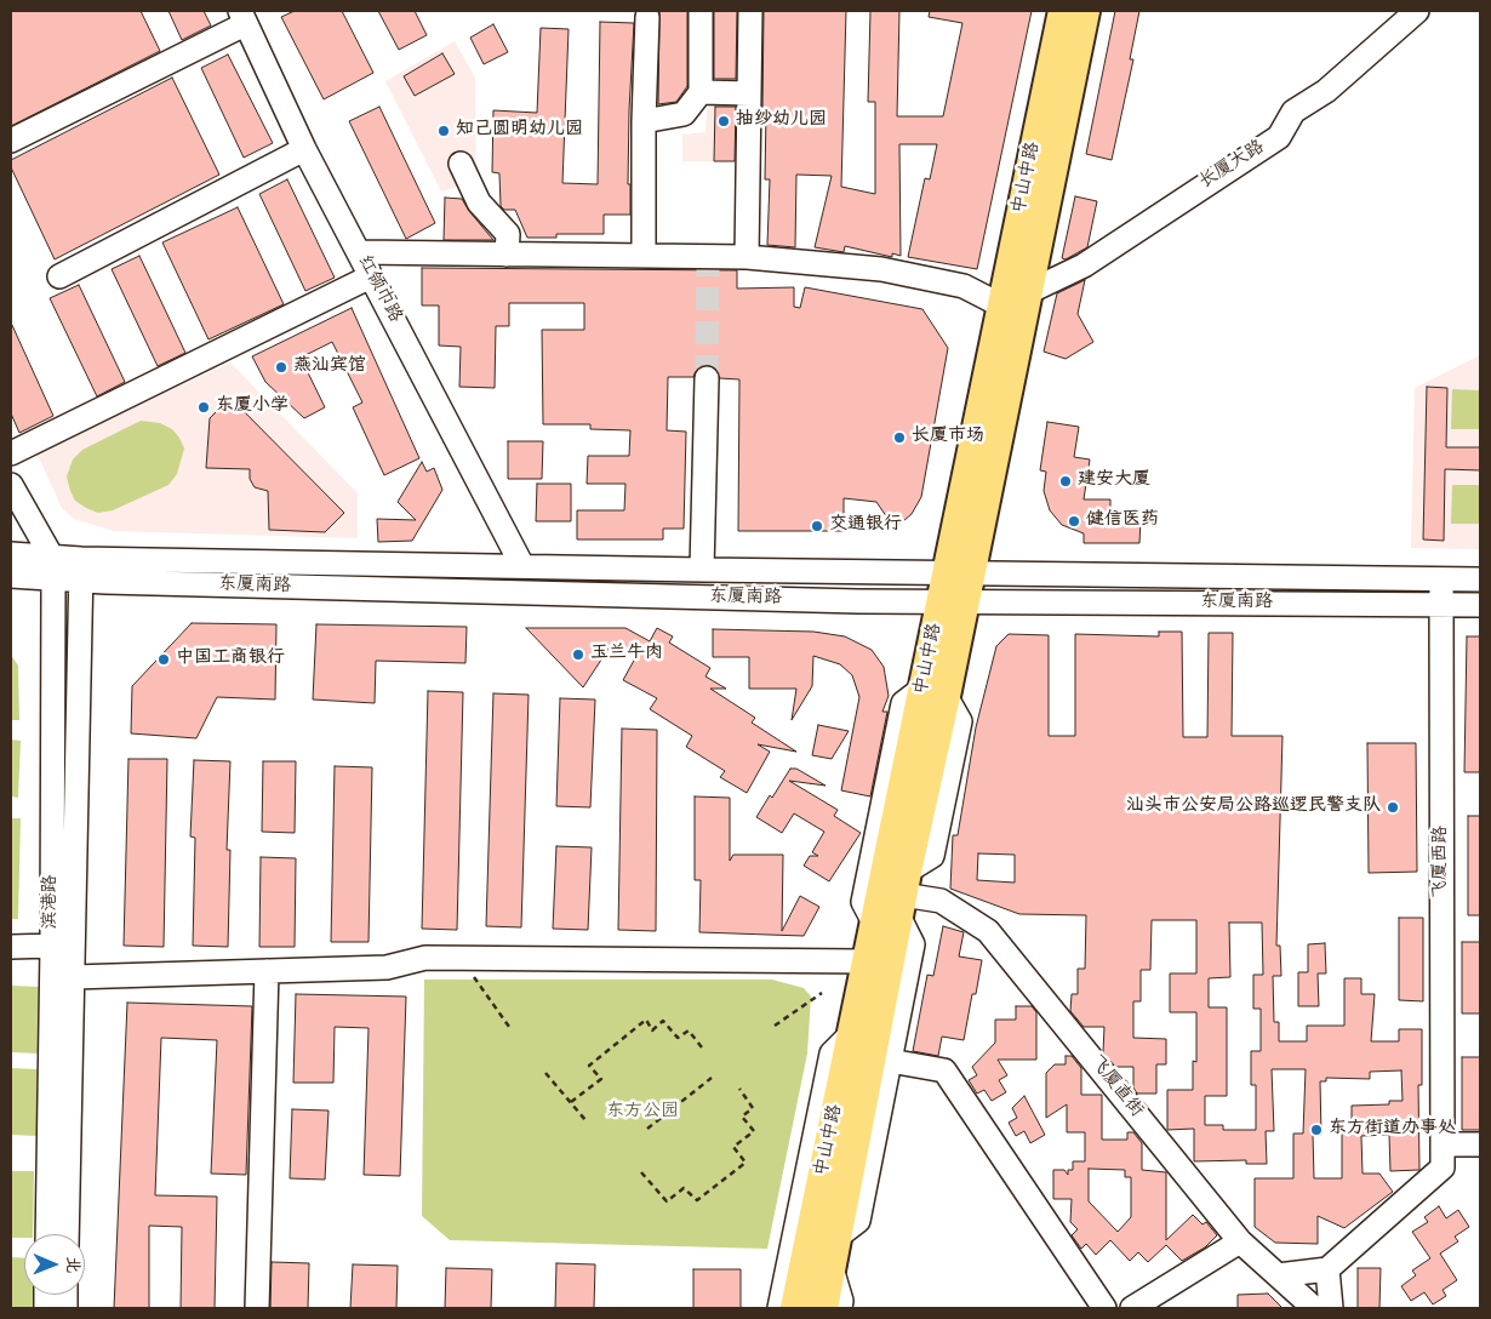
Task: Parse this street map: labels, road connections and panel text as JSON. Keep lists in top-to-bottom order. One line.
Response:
{"streets":{"main road":["中山中路"],"street":["长厦大路","红领巾路","东厦南路","飞厦西路","滨港路","飞厦直街"]},"crossings":[["长厦大路","中山中路"],["中山中路","东厦南路"],["中山中路","飞厦直街"],["红领巾路","东厦南路"],["东厦南路","飞厦西路"],["东厦南路","滨港路"]],"parks":["东方公园"],"places":["抽纱幼儿园","知己圆明幼儿园","燕汕宾馆","东厦小学","长厦市场","建安大厦","健信医药","交通银行","玉兰牛肉","中国工商银行","汕头市公安局公路巡逻民警支队","东方街道办事处"],"north":"right"}
